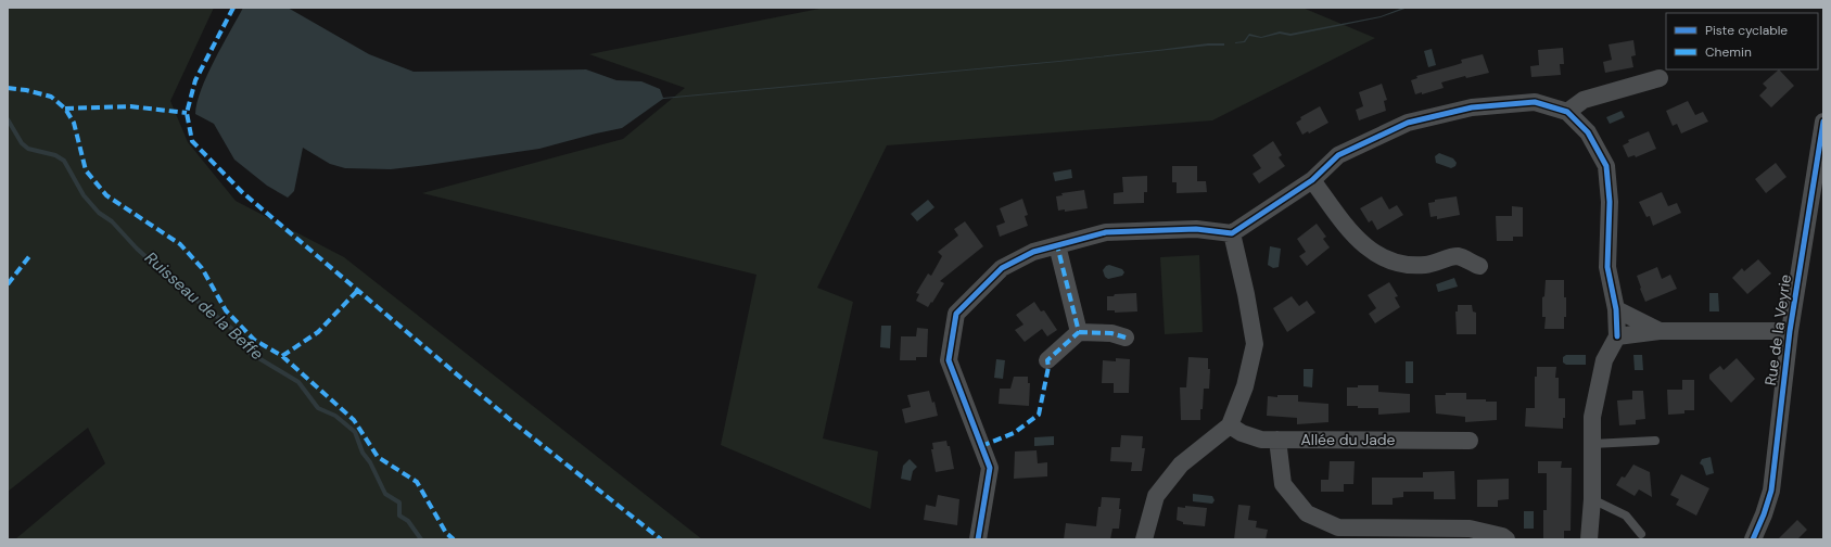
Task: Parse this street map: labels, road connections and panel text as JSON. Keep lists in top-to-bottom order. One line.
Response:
{"streets":{"street":["Rue de la Veyrie","Allée du Jade"]},"water":["Ruisseau de la Beffe"],"legend":["Piste cyclable","Chemin"]}
